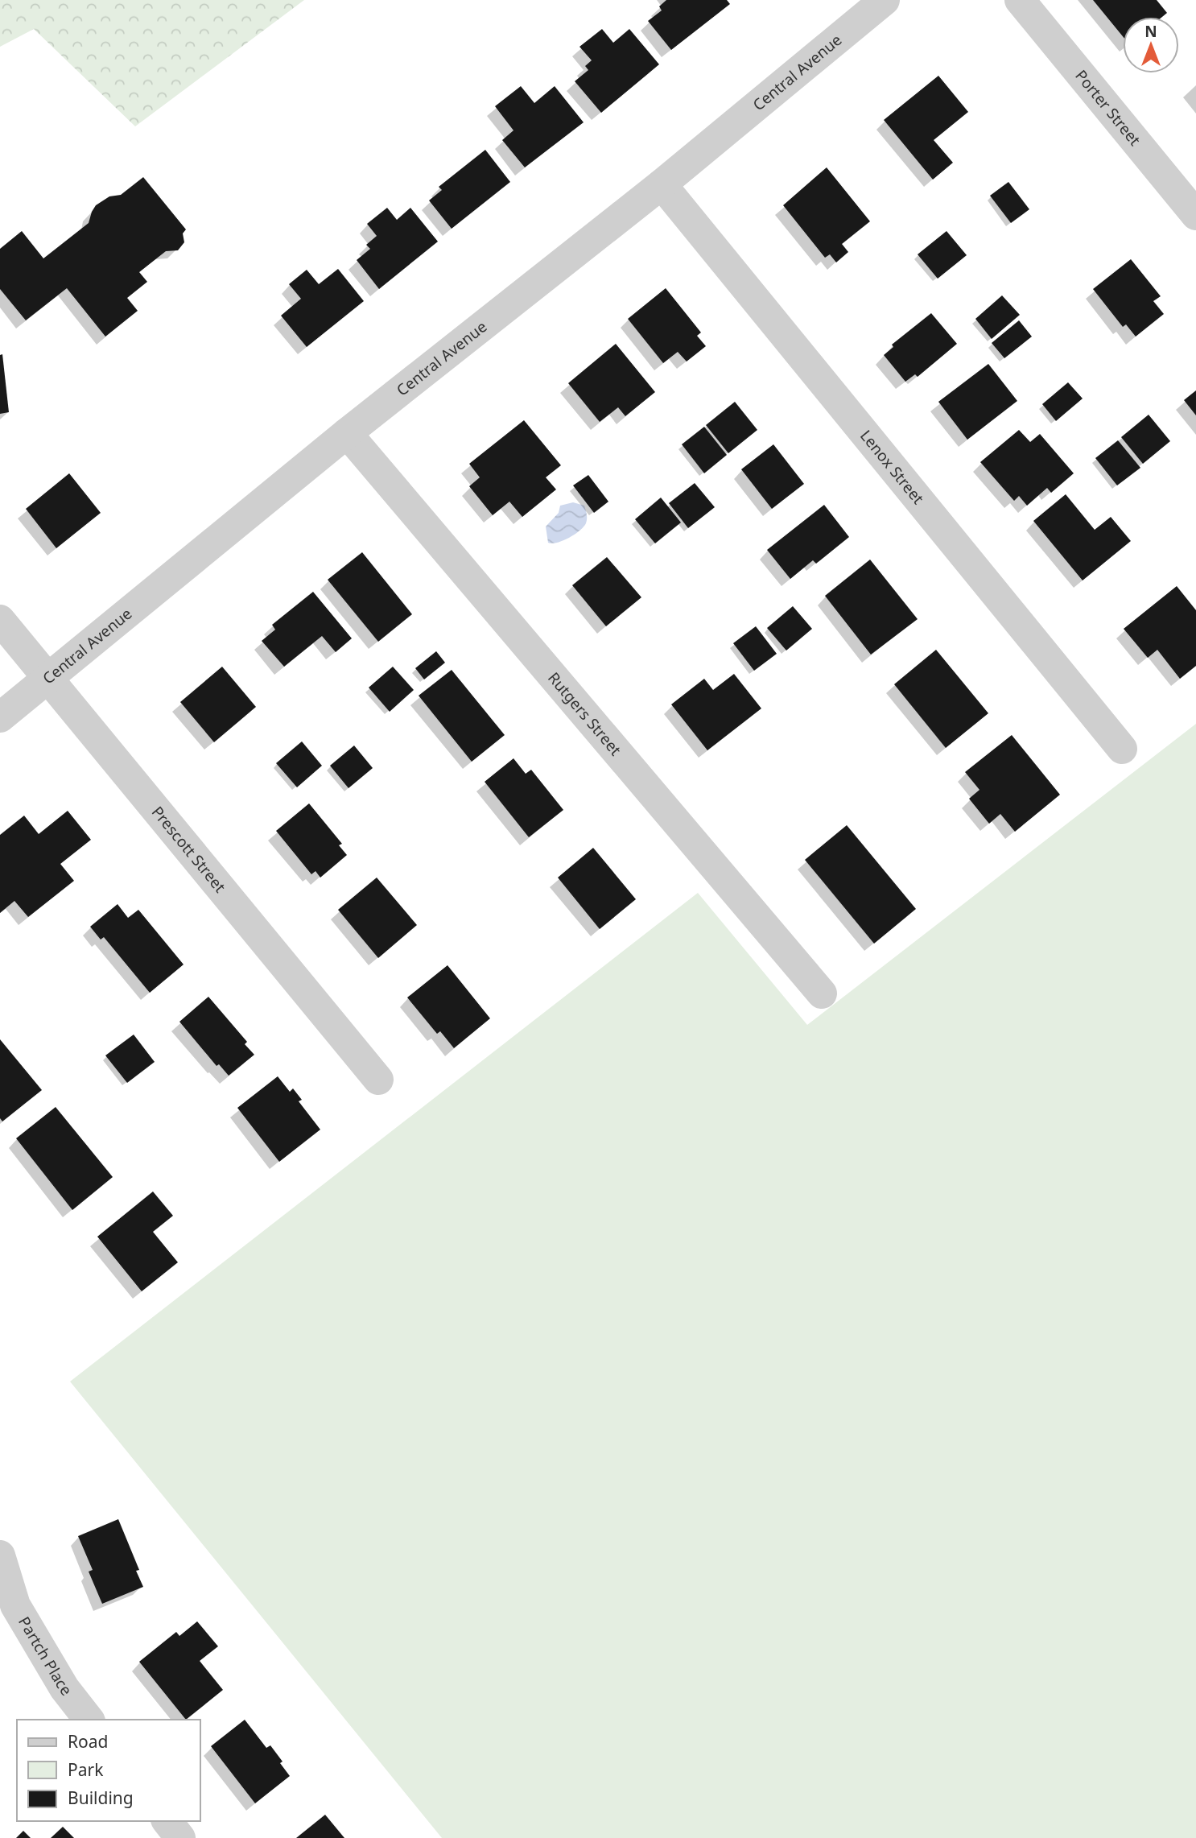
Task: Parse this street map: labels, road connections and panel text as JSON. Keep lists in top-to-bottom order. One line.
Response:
{"streets":{"street":["Central Avenue","Porter Street","Lenox Street","Rutgers Street","Prescott Street","Partch Place"]},"crossings":[["Central Avenue","Lenox Street"],["Central Avenue","Rutgers Street"],["Central Avenue","Prescott Street"]],"legend":["Road","Park","Building"],"north":"top"}
